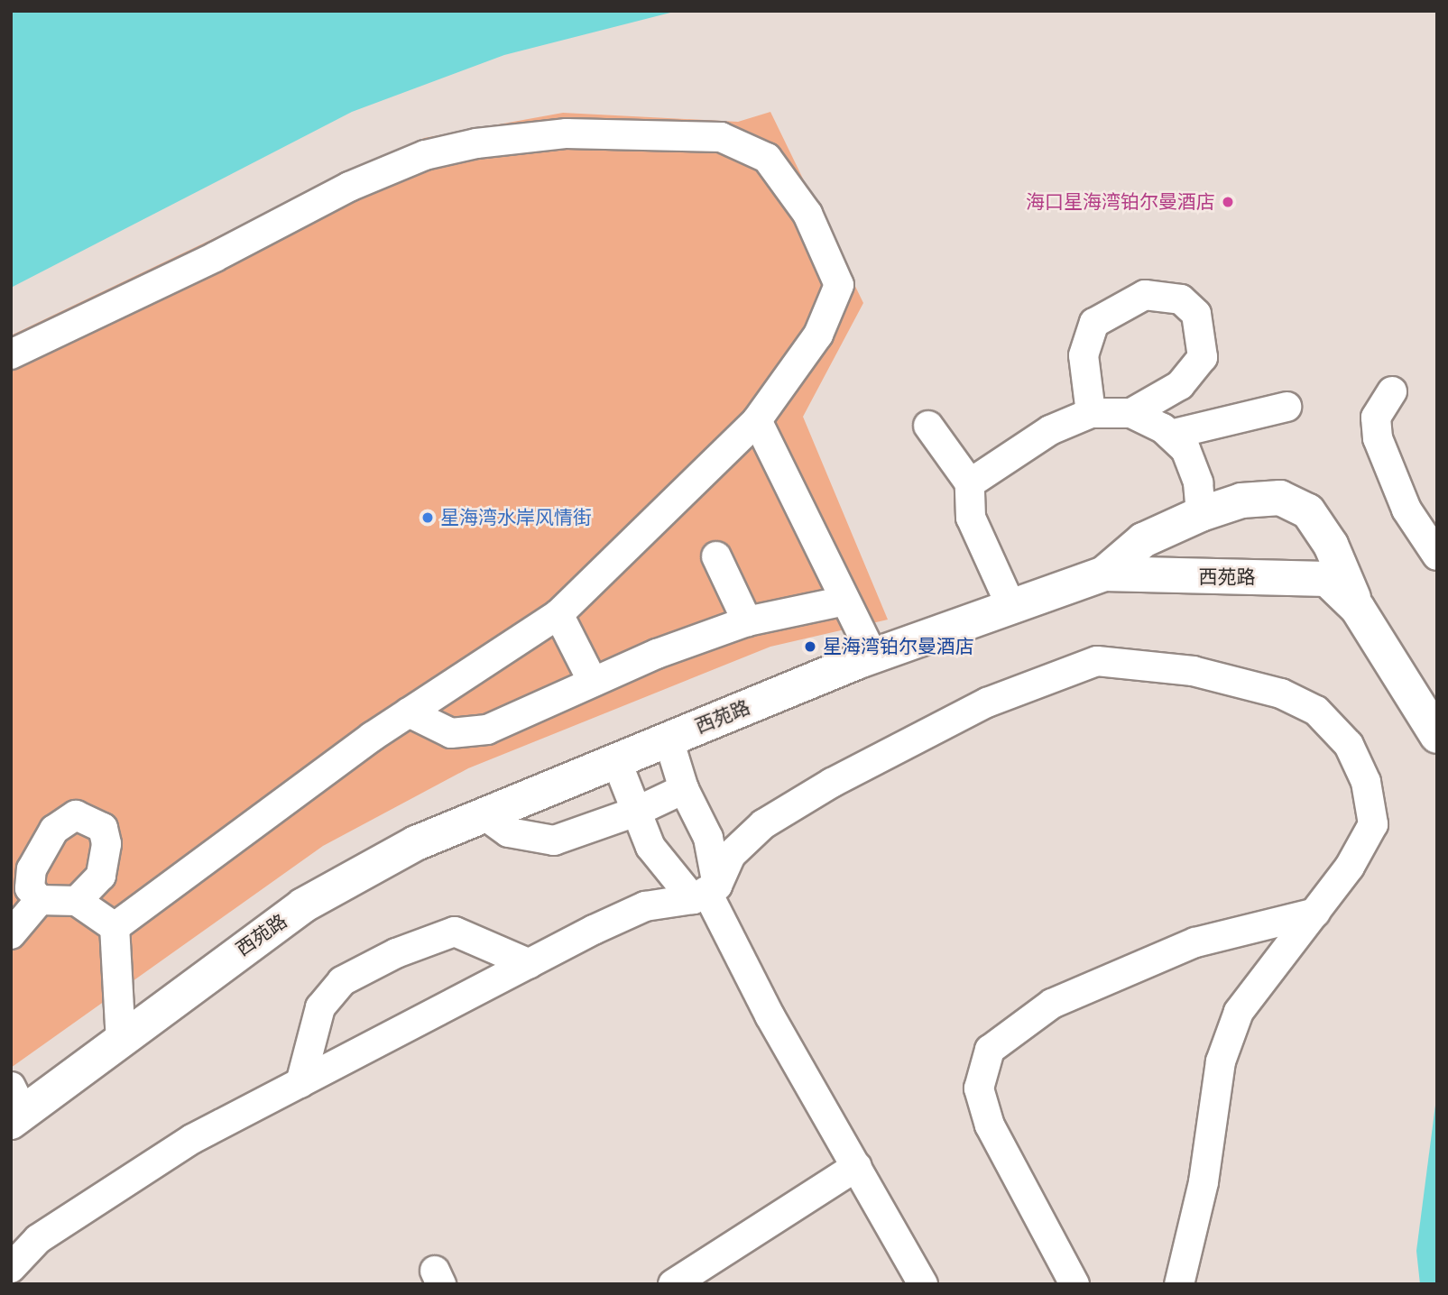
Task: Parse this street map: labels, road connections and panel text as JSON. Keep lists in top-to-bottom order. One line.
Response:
{"streets":{"main road":["西苑路"]},"places":["海口星海湾铂尔曼酒店","星海湾水岸风情街","星海湾铂尔曼酒店"]}
